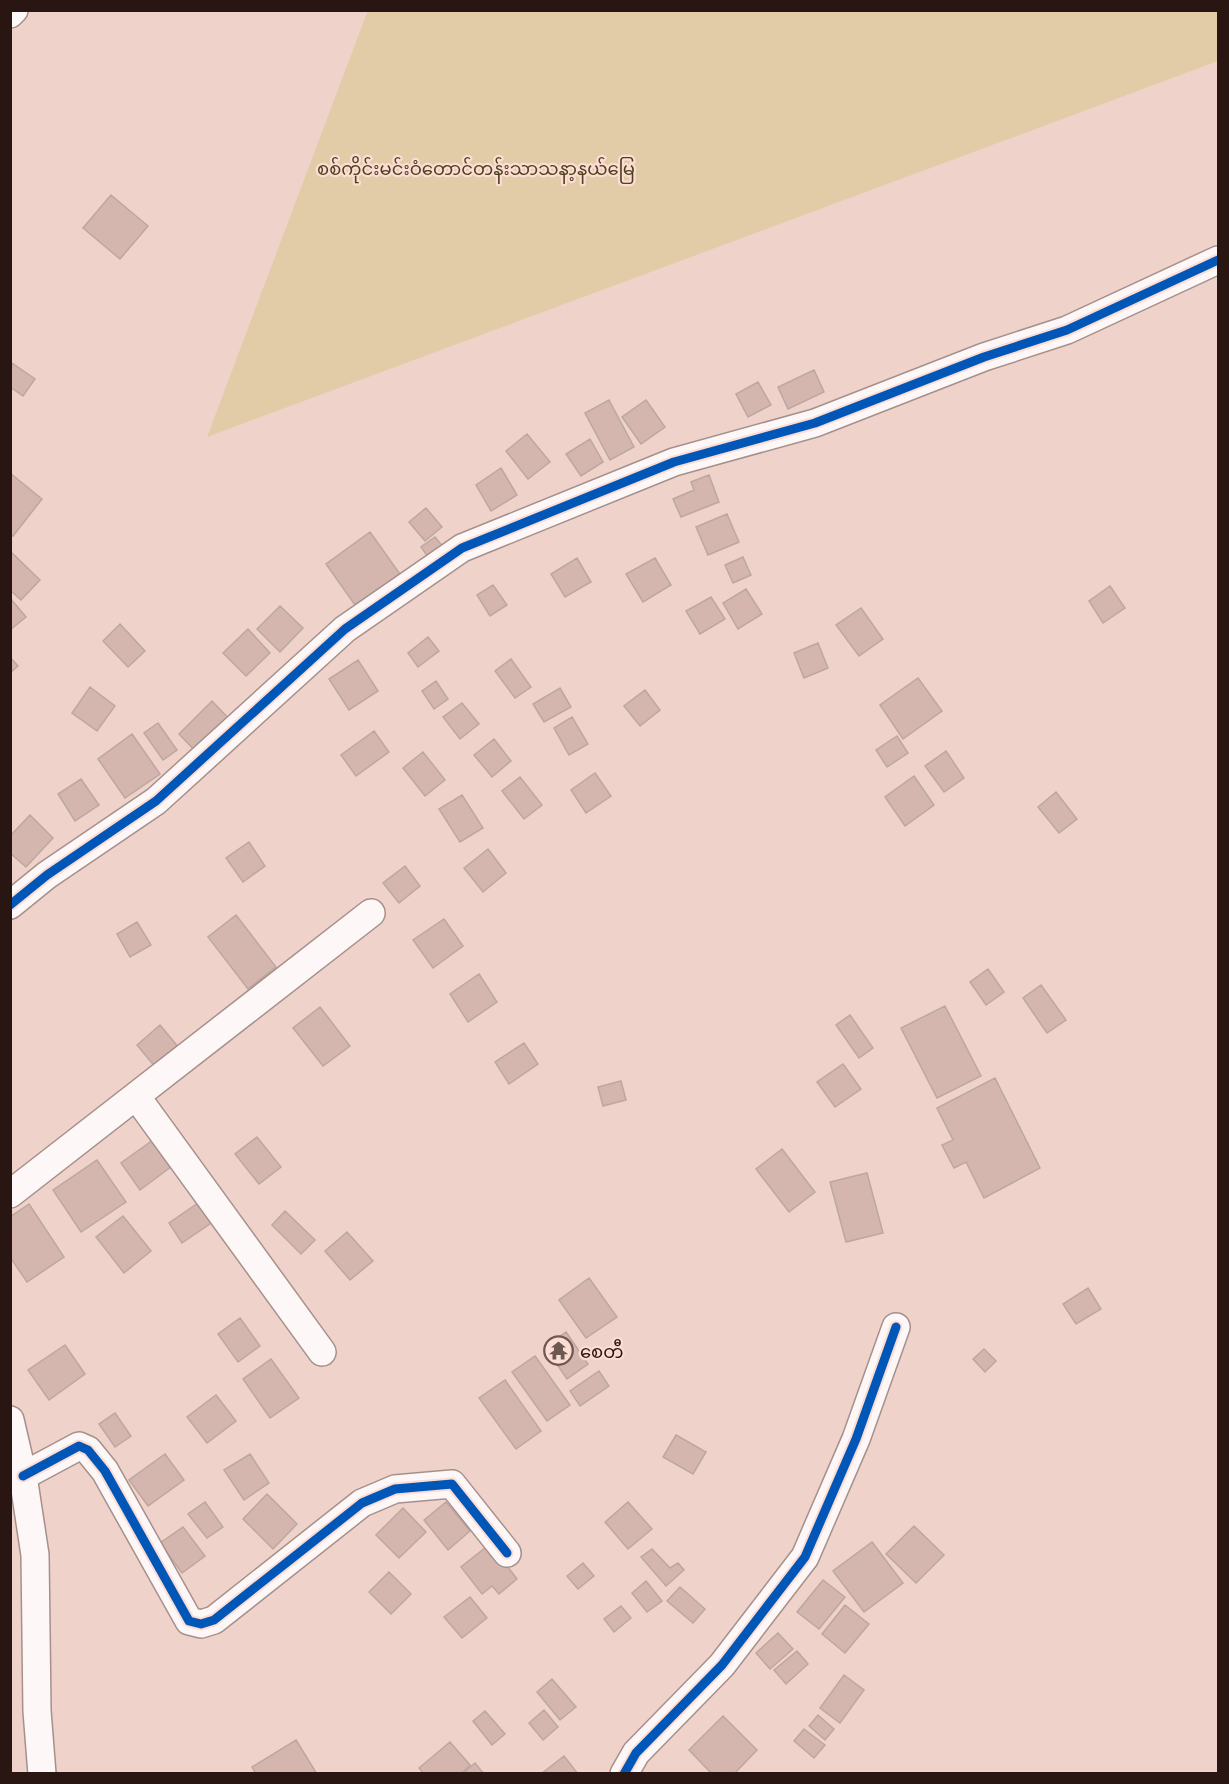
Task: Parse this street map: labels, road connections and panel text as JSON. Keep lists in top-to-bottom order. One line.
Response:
{"parks":["စစ်ကိုင်းမင်းဝံတောင်တန်းသာသနာ့နယ်မြေ"],"places":{"temple":["စေတီ"]}}
